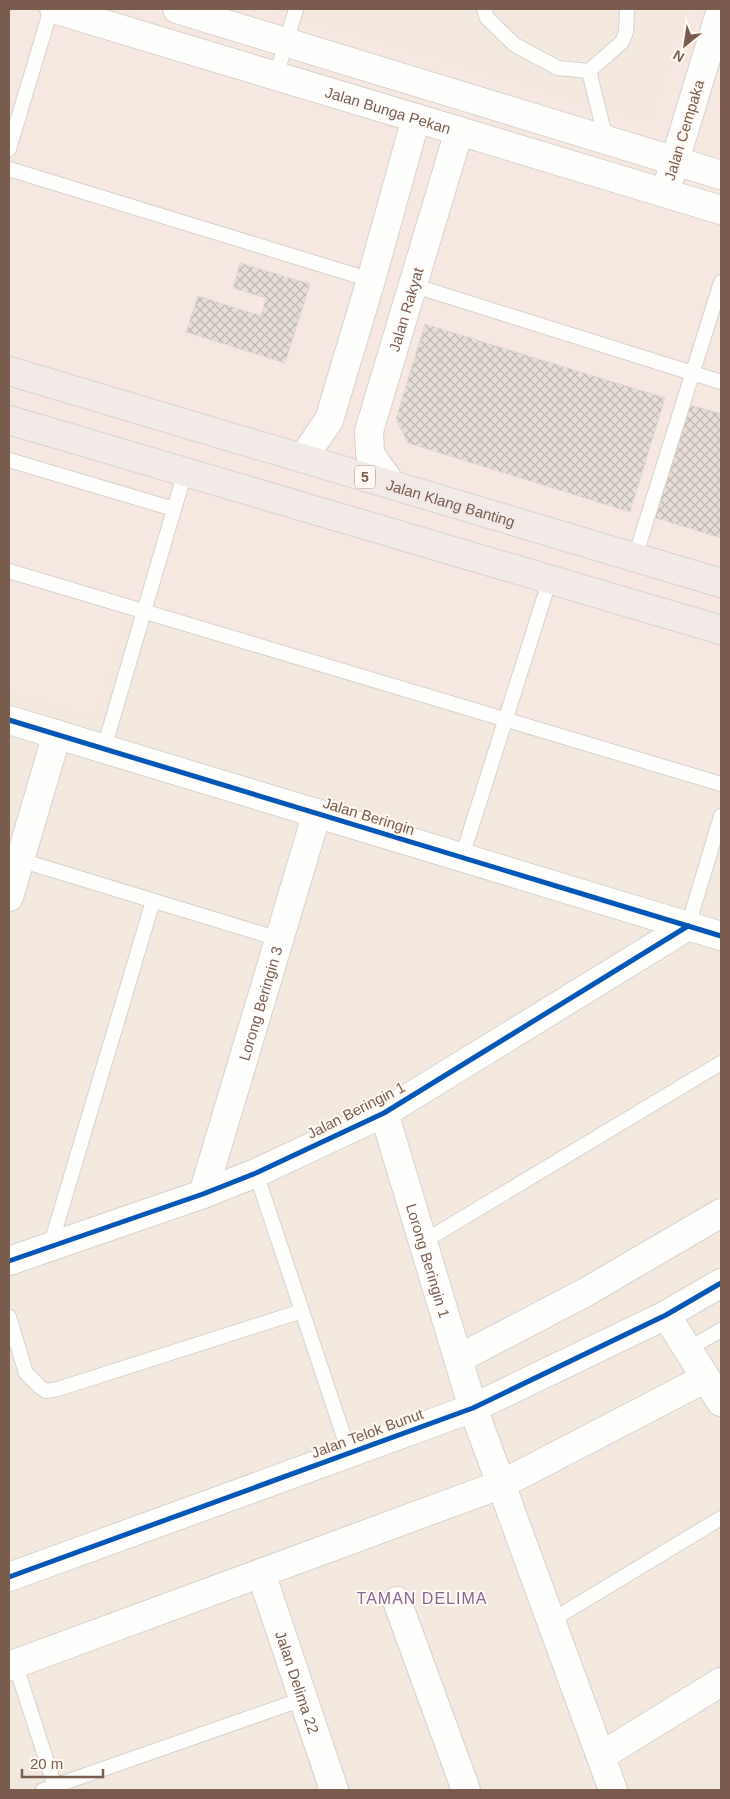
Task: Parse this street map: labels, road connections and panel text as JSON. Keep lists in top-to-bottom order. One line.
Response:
{"streets":{"highway":["5","Jalan Klang Banting"],"street":["Jalan Bunga Pekan","Jalan Cempaka","Jalan Rakyat","Jalan Beringin","Lorong Beringin 3","Jalan Beringin 1","Lorong Beringin 1","Jalan Telok Bunut","Jalan Delima 22"]},"crossings":[["Jalan Bunga Pekan","Jalan Cempaka"],["Jalan Bunga Pekan","Jalan Rakyat"],["Jalan Rakyat","Jalan Klang Banting"],["Jalan Beringin","Lorong Beringin 3"],["Jalan Beringin","Jalan Beringin 1"],["Lorong Beringin 3","Jalan Beringin 1"],["Jalan Beringin 1","Lorong Beringin 1"],["Lorong Beringin 1","Jalan Telok Bunut"]],"districts":["TAMAN DELIMA"],"scale_bar":"20 m","north":"bottom left"}
